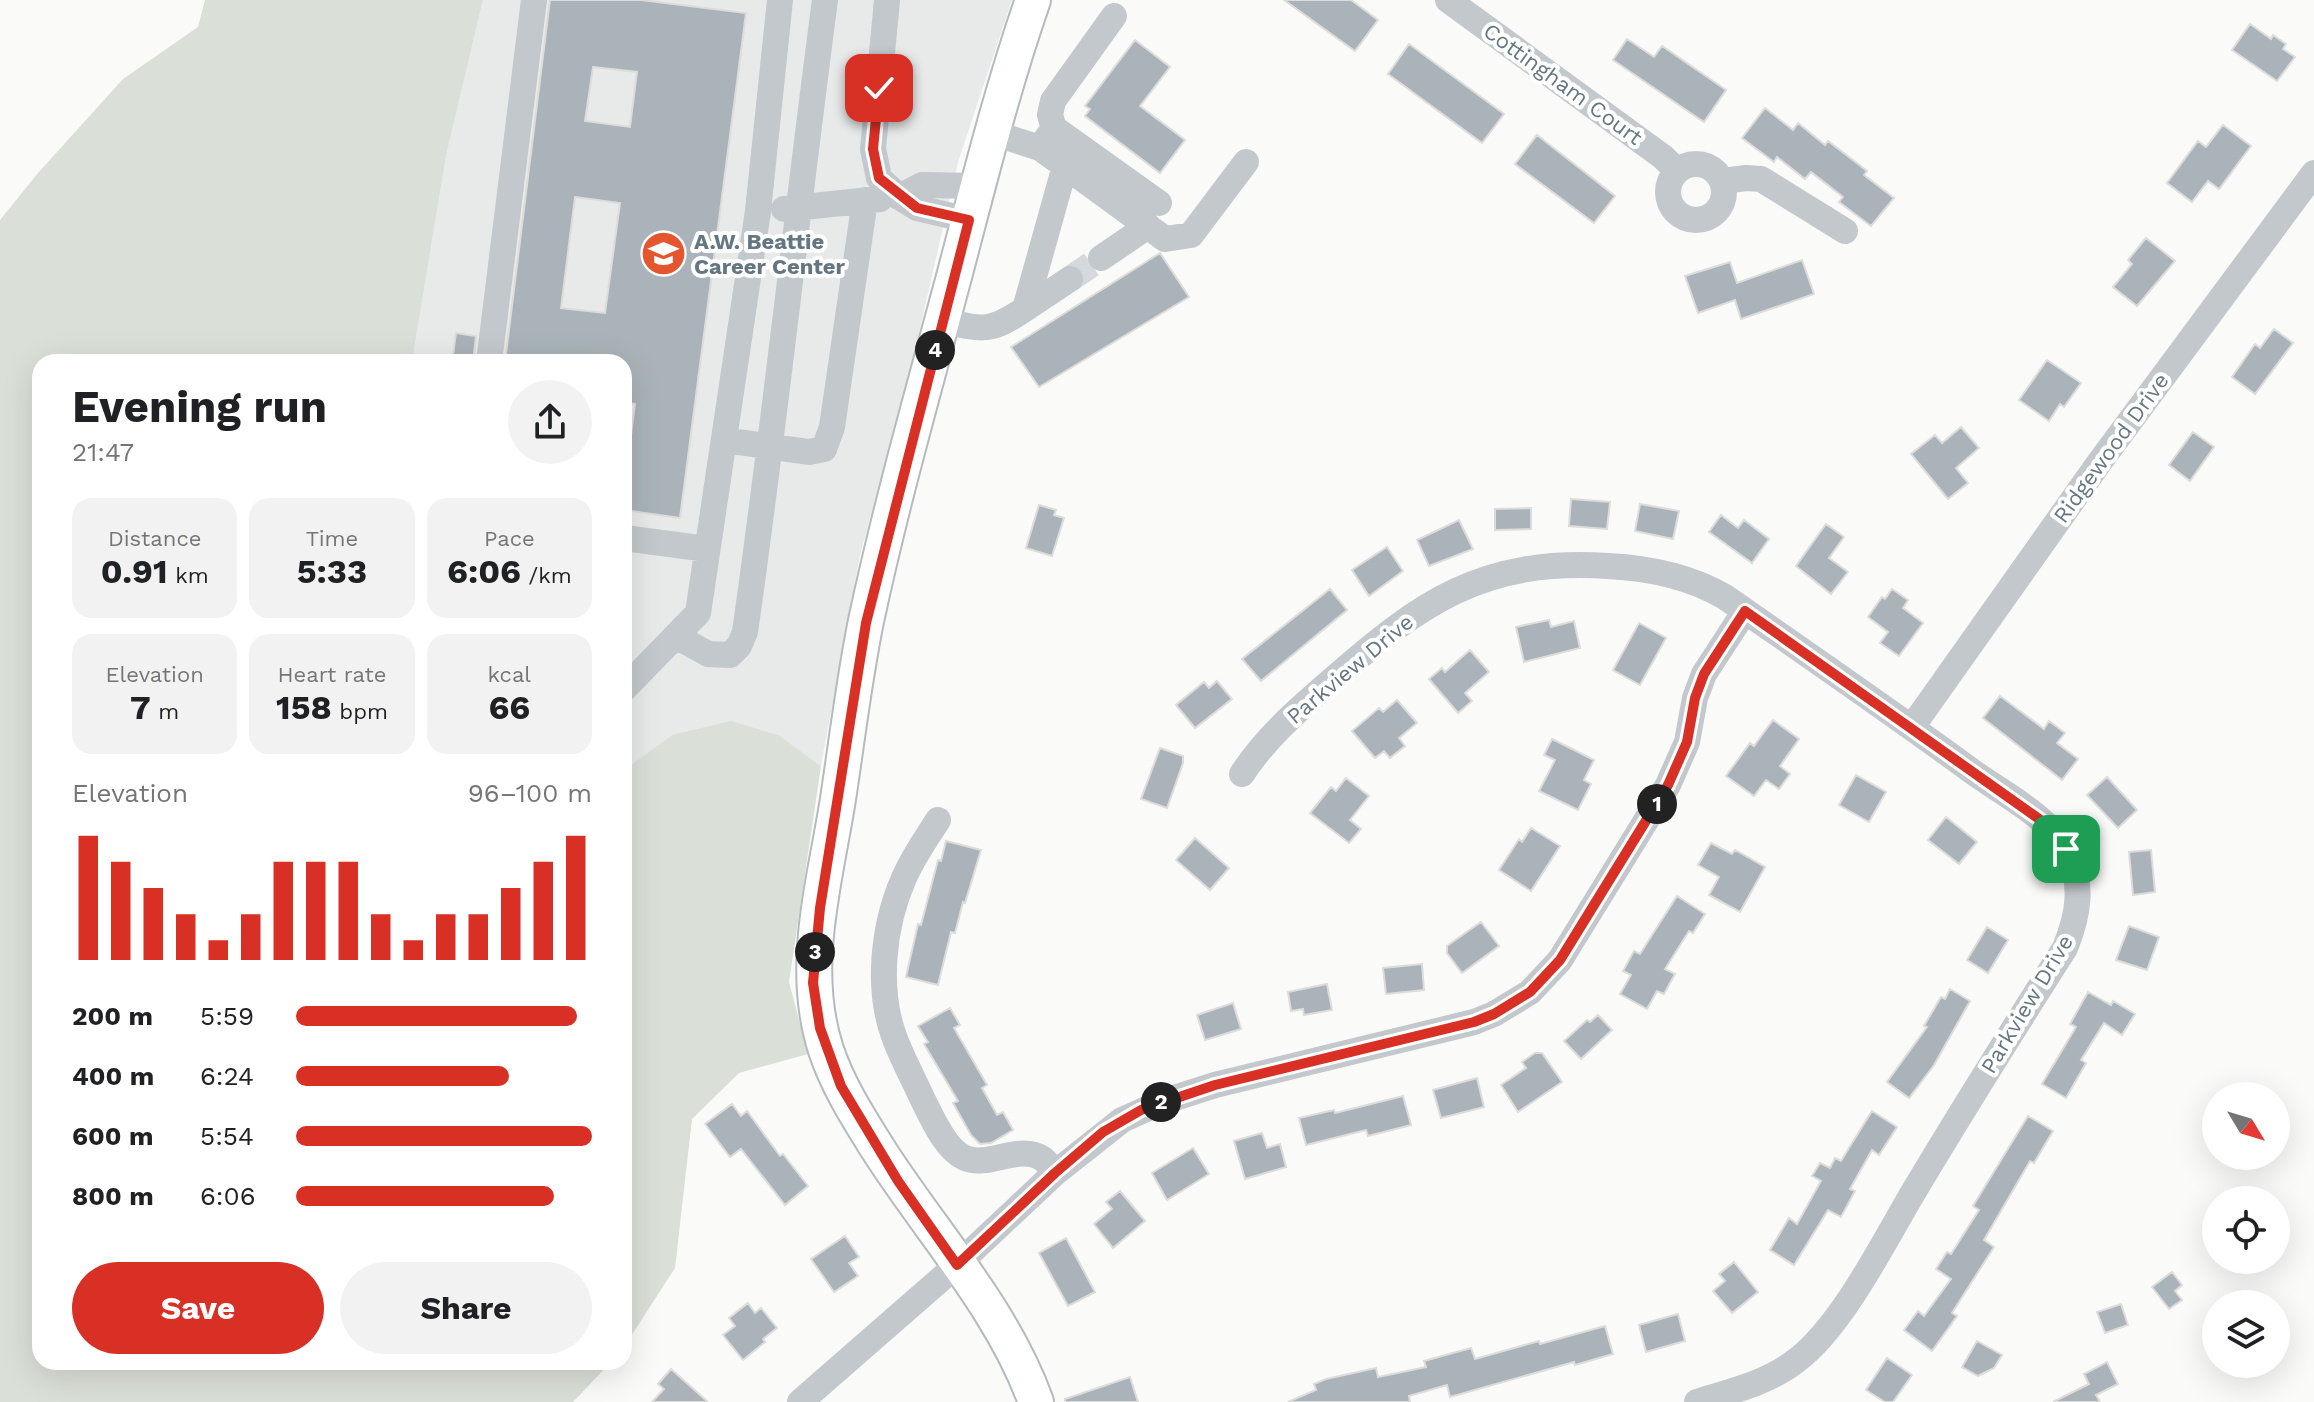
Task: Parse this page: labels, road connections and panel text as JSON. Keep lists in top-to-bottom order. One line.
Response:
{"streets":{"street":["Cottingham Court","Ridgewood Drive","Parkview Drive"]},"crossings":[["Ridgewood Drive","Parkview Drive"]],"places":{"school or university":["A.W. Beattie Career Center"]},"north":"bottom right","page":{"pins":["4","1","3","2"],"heading":["Evening run","21:47"],"stats":[["Distance","0.91 km"],["Time","5:33"],["Pace","6:06 /km"],["Elevation","7 m"],["Heart rate","158 bpm"],["kcal","66"]],"chart":["Elevation","96–100 m"],"list":[{"name":"200 m","note":"5:59"},{"name":"400 m","note":"6:24"},{"name":"600 m","note":"5:54"},{"name":"800 m","note":"6:06"}],"buttons":["Save","Share"]}}
